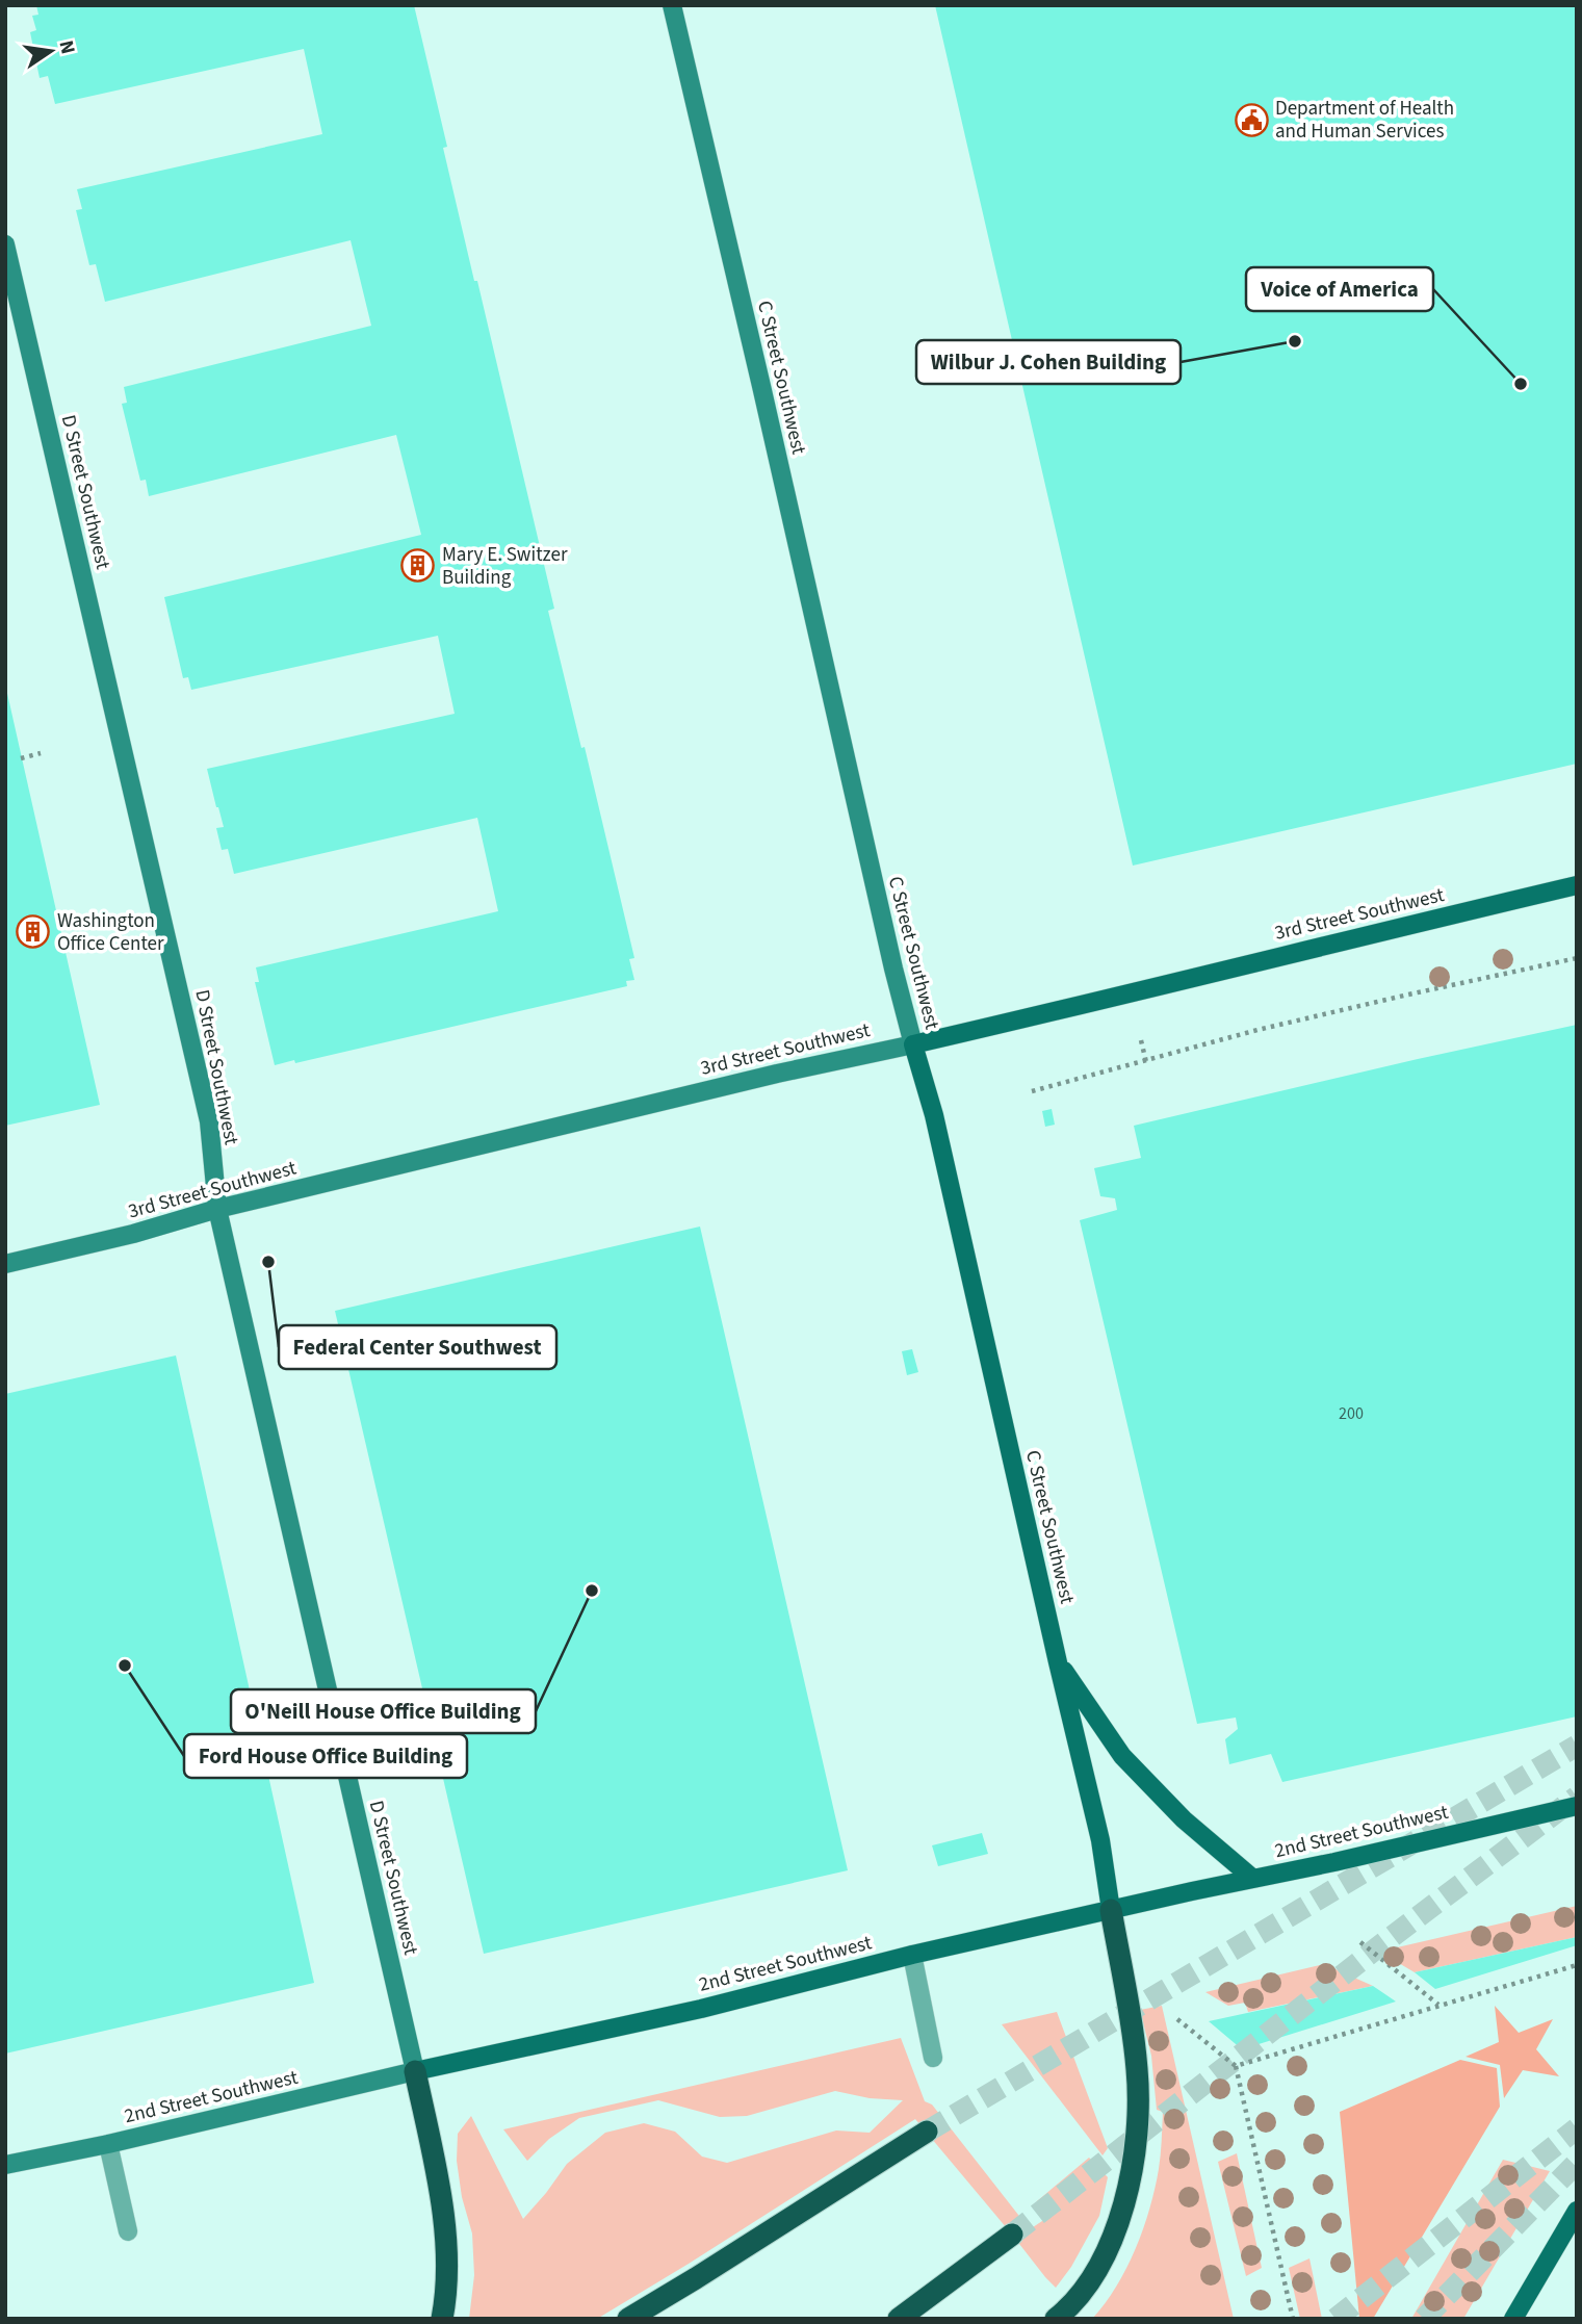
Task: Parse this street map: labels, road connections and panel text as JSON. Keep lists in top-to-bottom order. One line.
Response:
{"streets":{"main road":["C Street Southwest","3rd Street Southwest","2nd Street Southwest"],"street":["D Street Southwest"]},"crossings":[["C Street Southwest","3rd Street Southwest"],["C Street Southwest","2nd Street Southwest"],["D Street Southwest","3rd Street Southwest"],["D Street Southwest","2nd Street Southwest"]],"places":{"public building":["Department of Health and Human Services"],"other":["Wilbur J. Cohen Building","Voice of America","Federal Center Southwest","O'Neill House Office Building","Ford House Office Building"],"building":["Mary E. Switzer Building","Washington Office Center"]},"house_numbers":["200"],"north":"right"}
